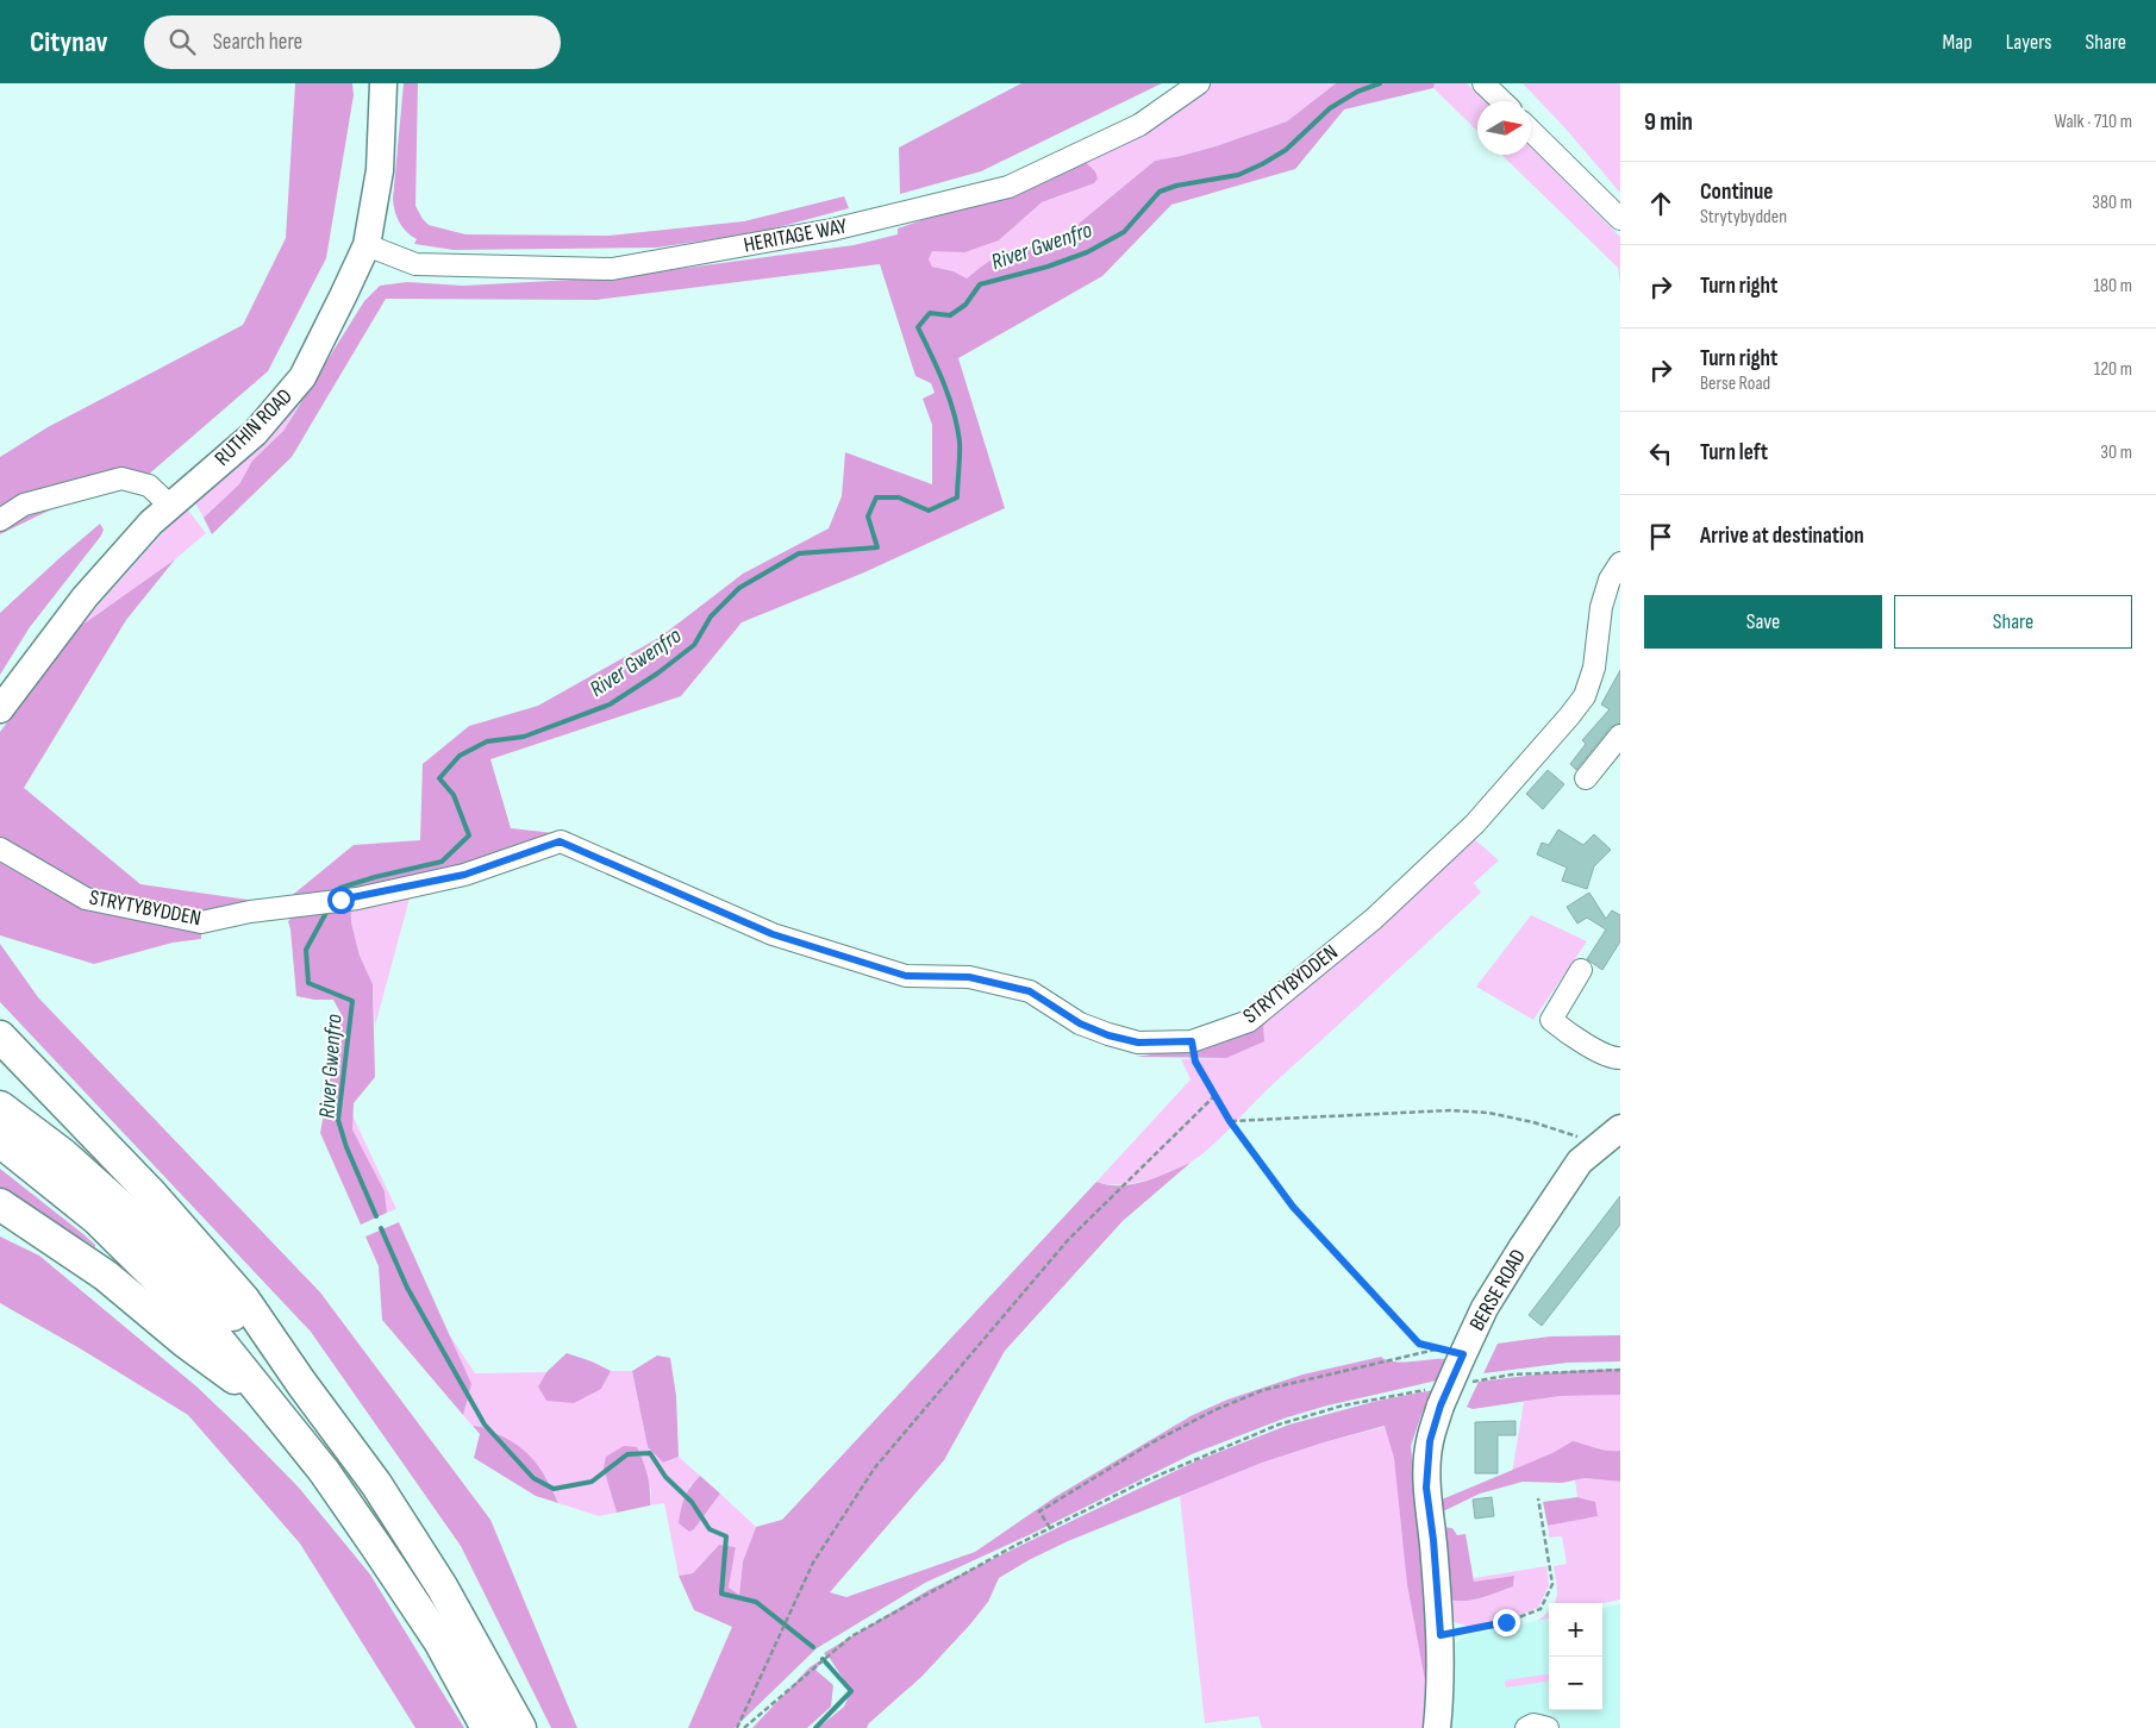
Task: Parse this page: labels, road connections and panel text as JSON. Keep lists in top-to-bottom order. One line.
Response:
{"streets":{"main road":["RUTHIN ROAD","BERSE ROAD"],"street":["HERITAGE WAY","STRYTYBYDDEN"]},"crossings":[["HERITAGE WAY","RUTHIN ROAD"]],"water":["River Gwenfro"],"north":"right","page":{"header":"Citynav","search":"Search here","nav":["Map","Layers","Share"],"heading":["9 min","Walk · 710 m"],"list":[["Continue","Strytybydden","380 m"],["Turn right","180 m"],["Turn right","Berse Road","120 m"],["Turn left","30 m"],"Arrive at destination"],"buttons":["Save","Share"],"map_buttons":["+","−"]}}
